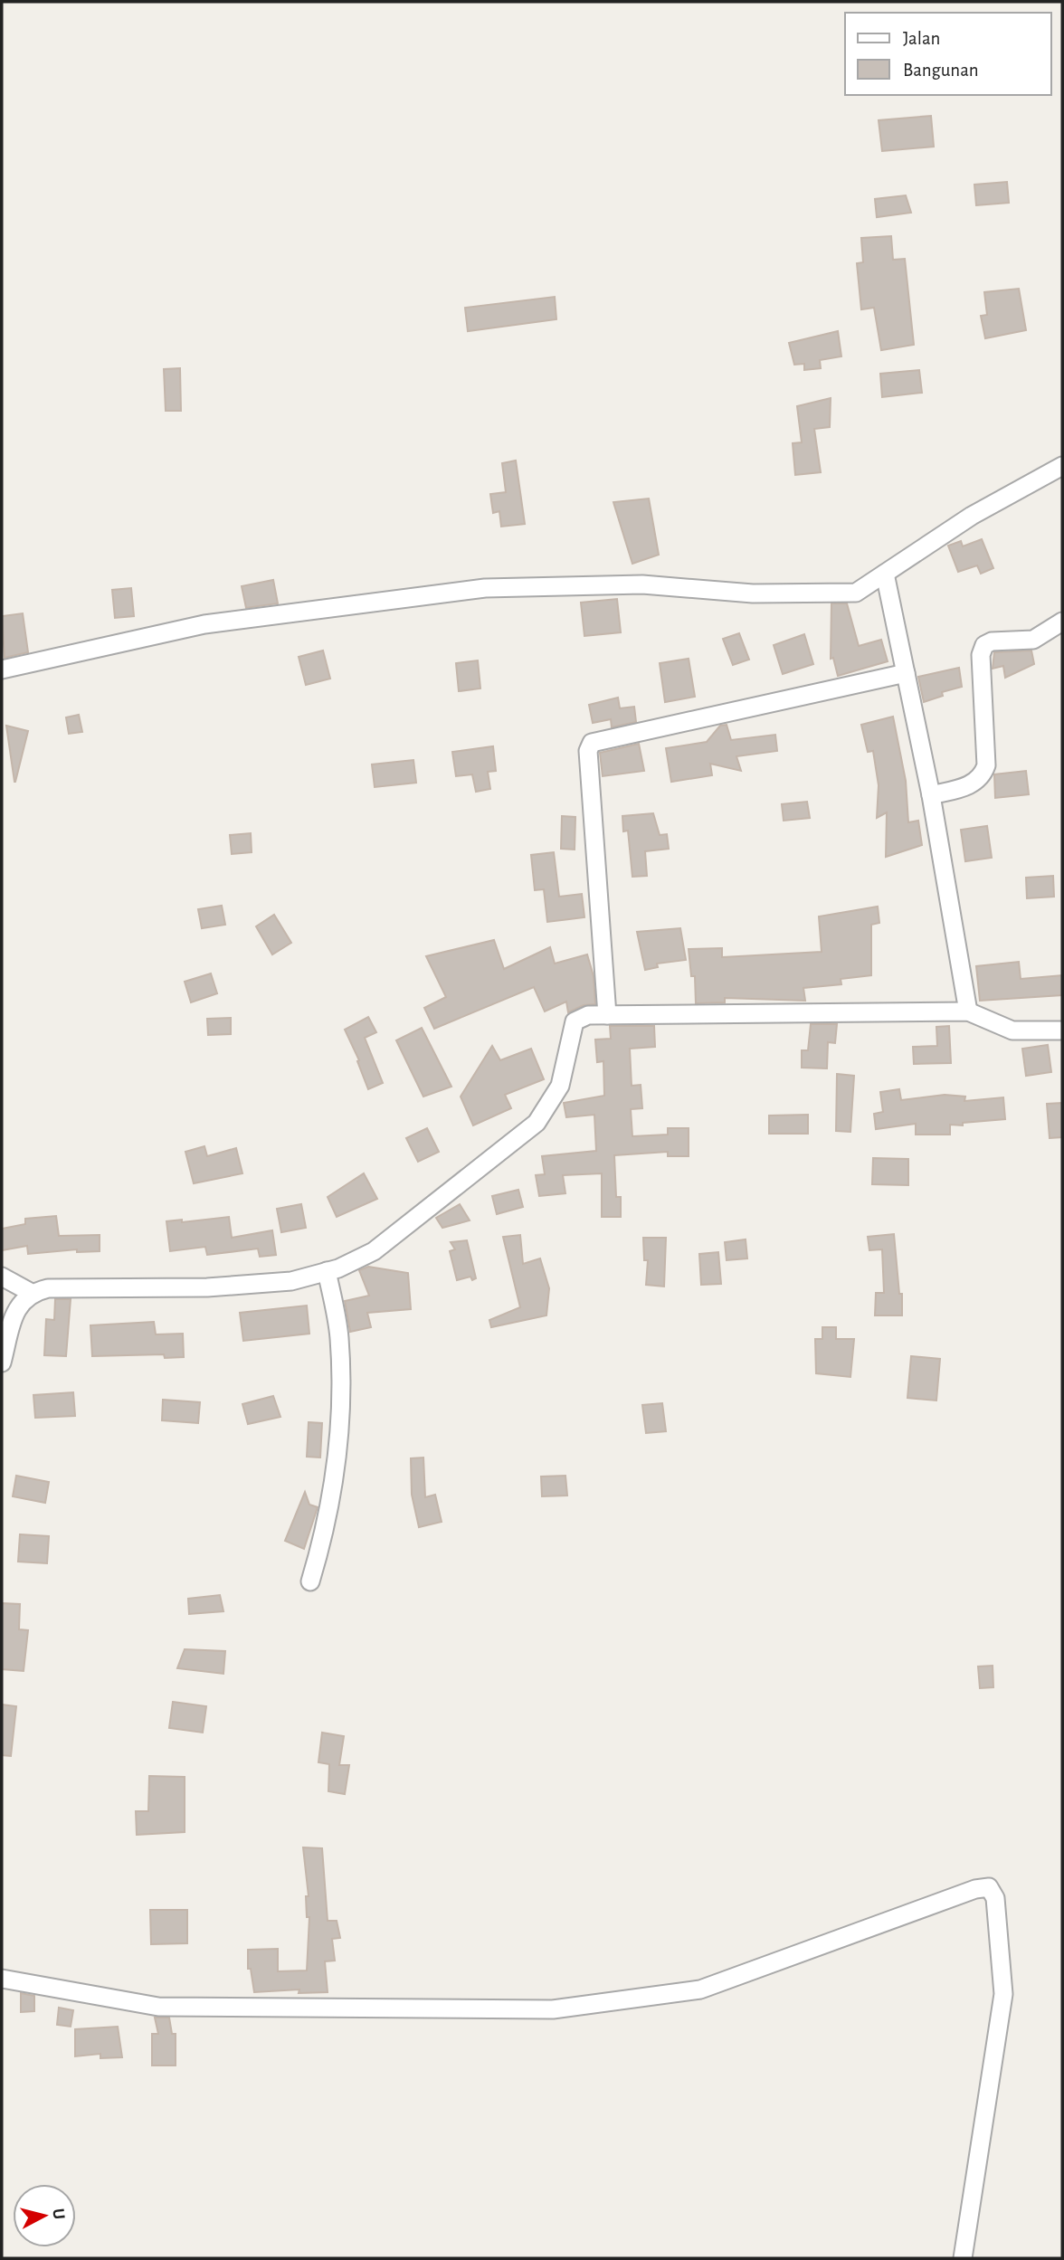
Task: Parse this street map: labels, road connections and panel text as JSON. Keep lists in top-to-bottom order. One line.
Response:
{"legend":["Jalan","Bangunan"],"north":"right"}
